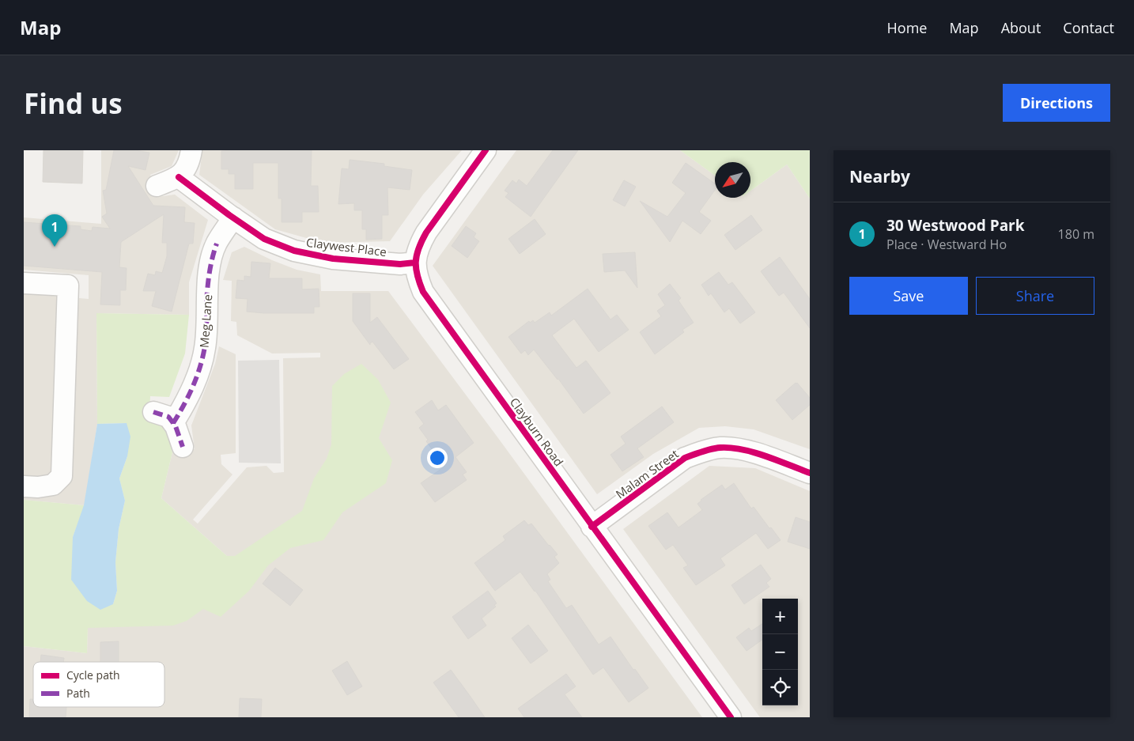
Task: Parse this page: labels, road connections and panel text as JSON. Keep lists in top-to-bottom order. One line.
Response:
{"streets":{"street":["Claywest Place","Meg Lane","Clayburn Road","Malam Street"]},"crossings":[["Claywest Place","Meg Lane"],["Claywest Place","Clayburn Road"],["Clayburn Road","Malam Street"]],"legend":["Cycle path","Path"],"north":"bottom left","page":{"header":"Map","nav":["Home","Map","About","Contact"],"buttons":["Directions",["Save","Share"]],"title":"Find us","heading":"Nearby","list":[{"mark":"1","name":"30 Westwood Park","note":"Place · Westward Ho","value":"180 m"}],"pins":"1","map_buttons":["+","−"]}}
